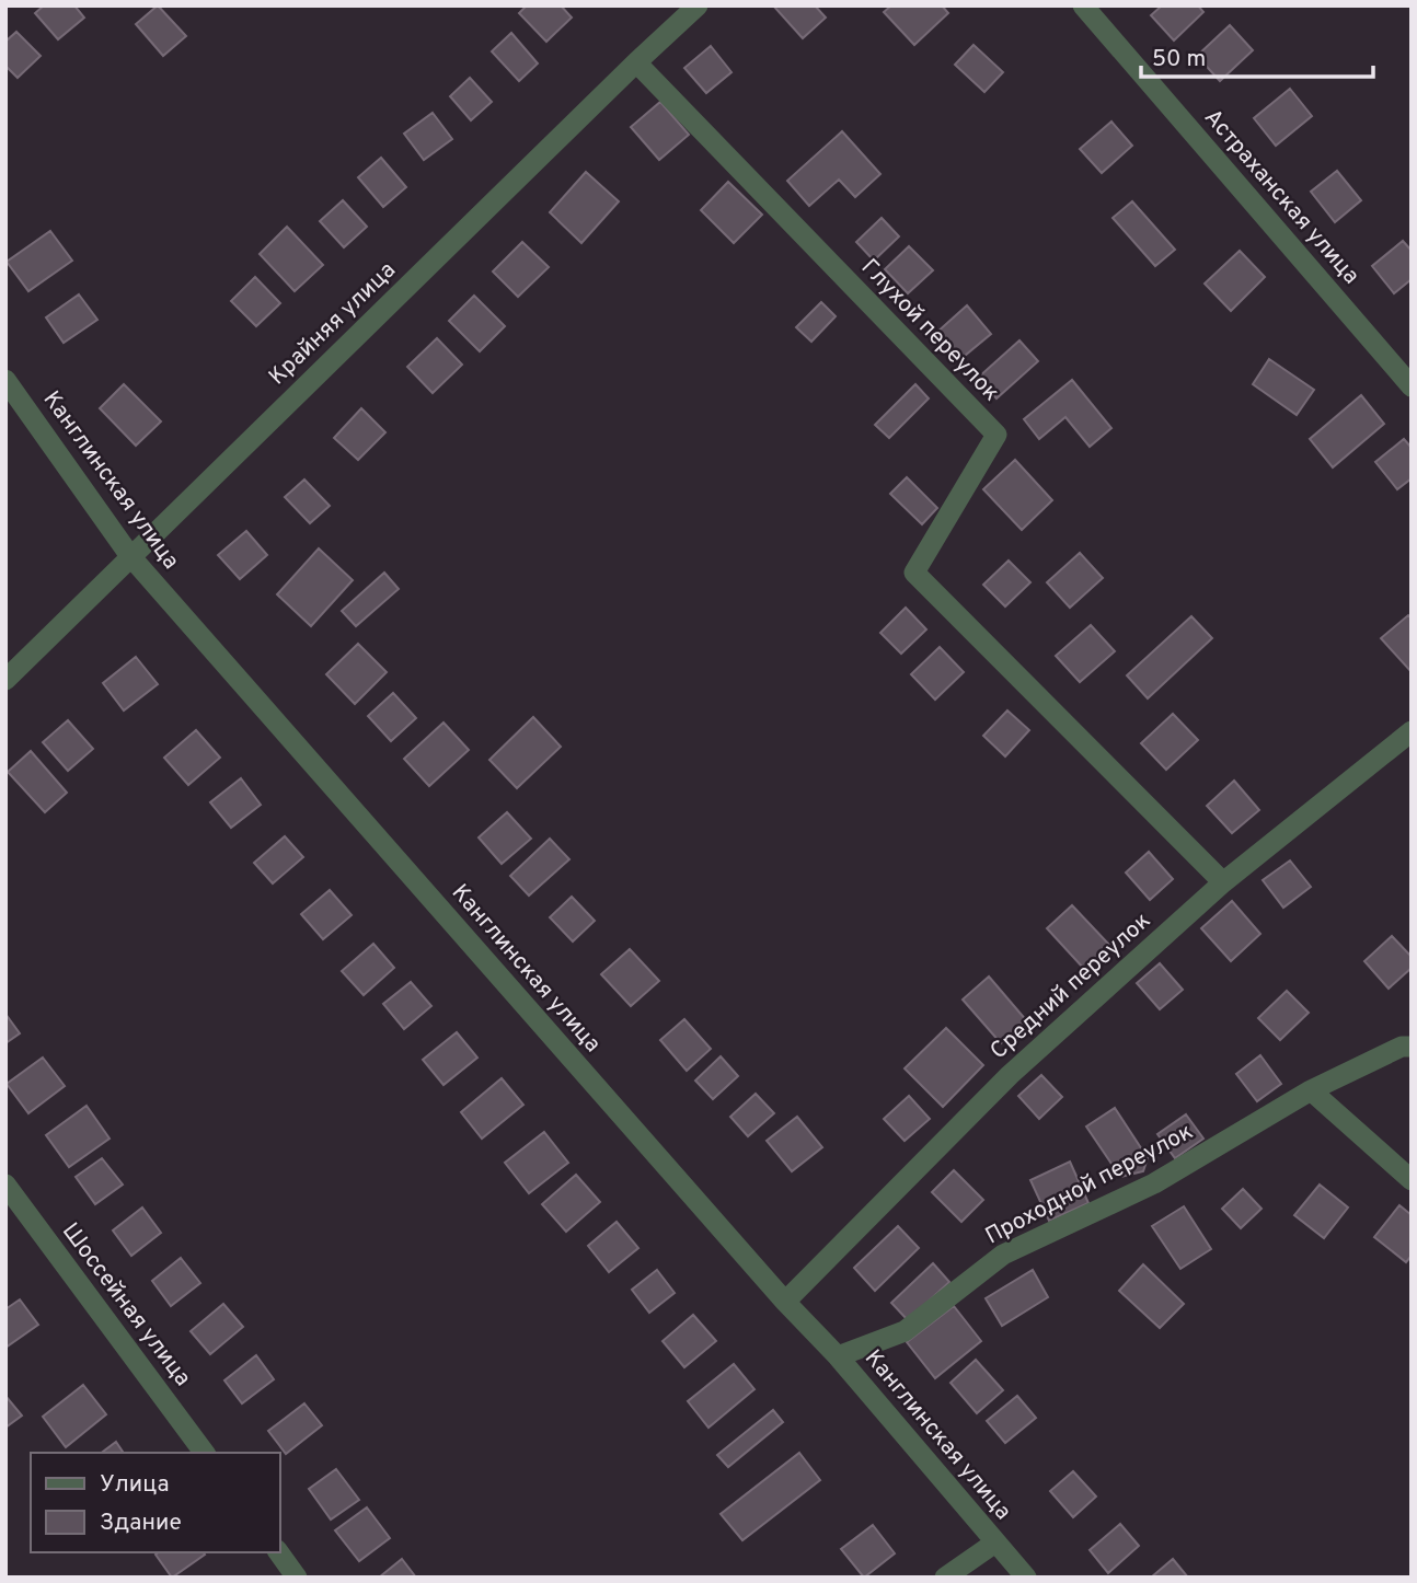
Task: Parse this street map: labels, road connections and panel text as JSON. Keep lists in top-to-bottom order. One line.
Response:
{"streets":{"street":["Астраханская улица","Крайняя улица","Глухой переулок","Канглинская улица","Средний переулок","Проходной переулок","Шоссейная улица"]},"crossings":[["Крайняя улица","Глухой переулок"],["Крайняя улица","Канглинская улица"],["Глухой переулок","Средний переулок"],["Канглинская улица","Средний переулок"],["Канглинская улица","Проходной переулок"]],"legend":["Улица","Здание"],"scale_bar":"50 m"}
